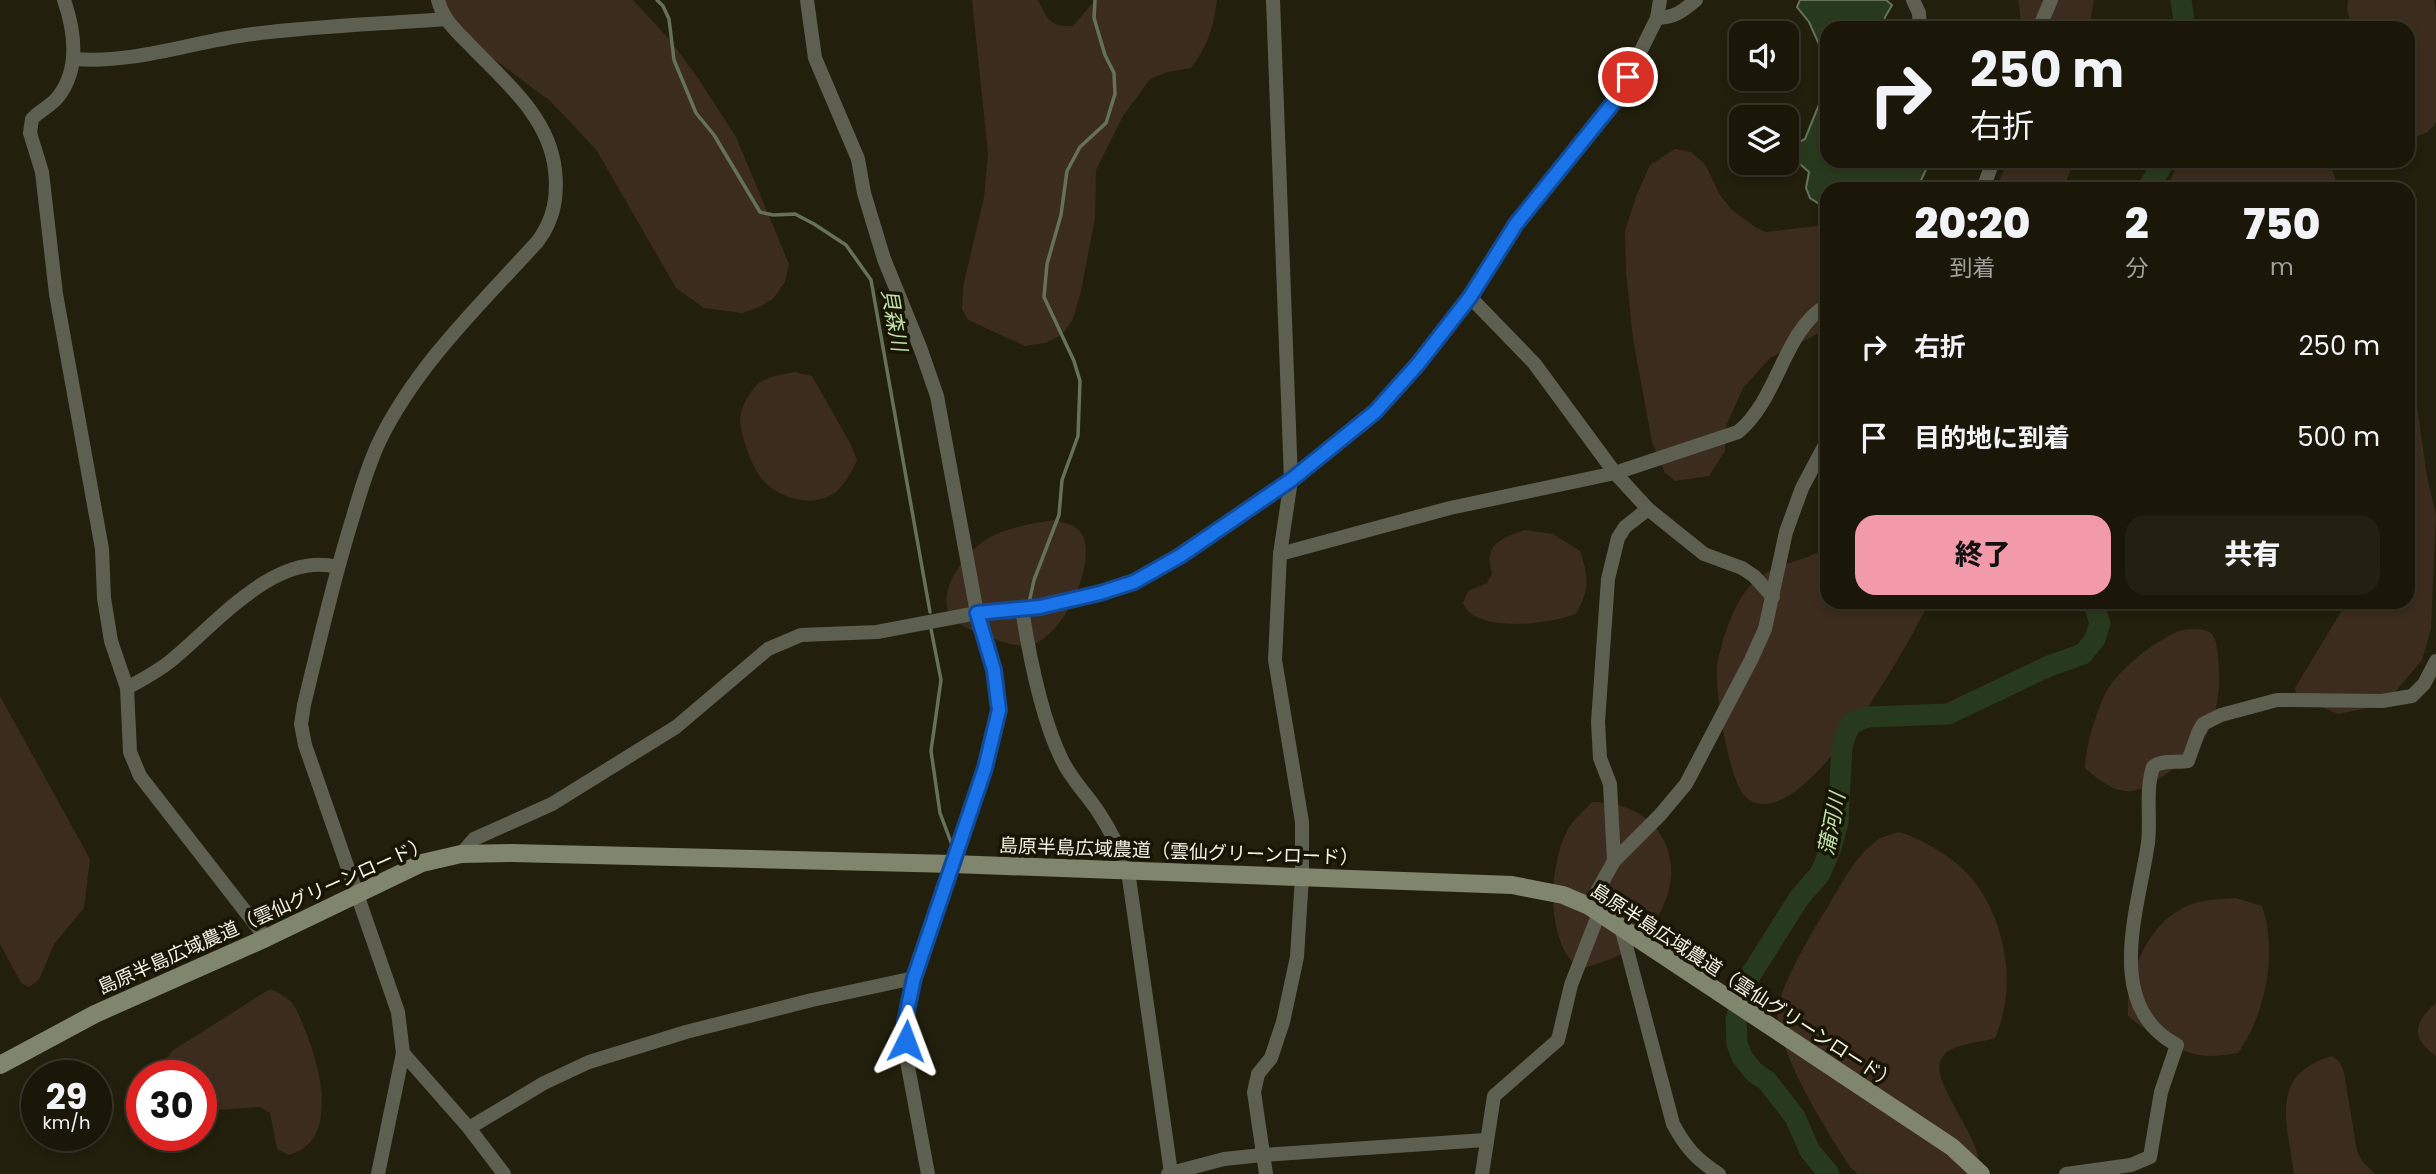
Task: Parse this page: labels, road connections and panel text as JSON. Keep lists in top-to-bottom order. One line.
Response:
{"streets":{"street":["島原半島広域農道（雲仙グリーンロード）"]},"water":["貝森川","蒲河川"],"page":{"turn":["250 m","右折"],"eta":["20:20","到着","2","分","750","m"],"list":[{"name":"右折","value":"250 m"},{"name":"目的地に到着","value":"500 m"}],"buttons":["終了","共有"],"speed":"29 km/h","limit":"30"}}
